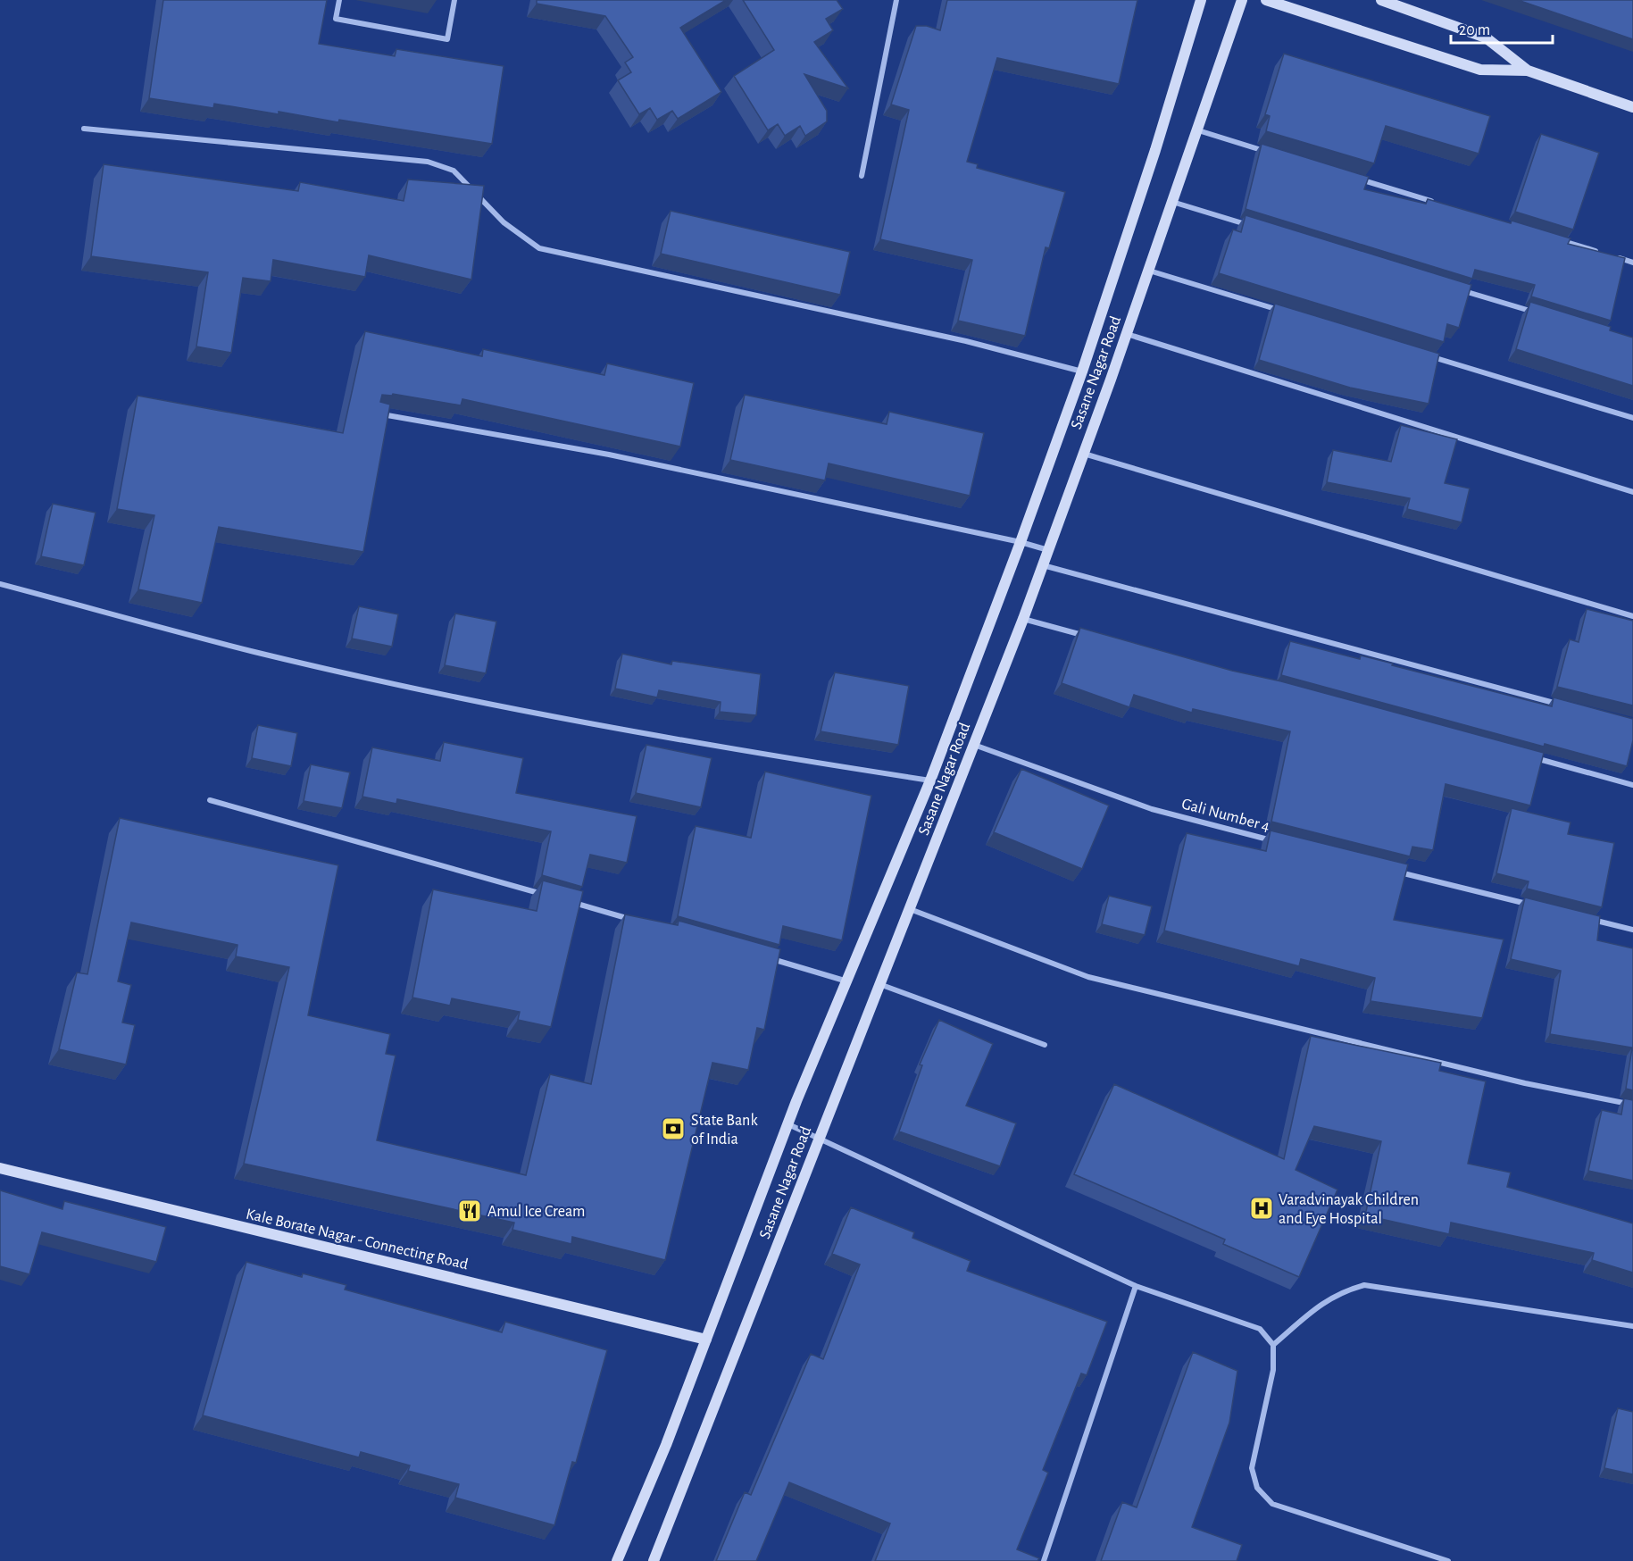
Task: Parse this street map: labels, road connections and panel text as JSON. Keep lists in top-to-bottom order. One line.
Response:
{"streets":{"street":["Sasane Nagar Road","Gali Number 4","Kale Borate Nagar - Connecting Road"]},"crossings":[["Sasane Nagar Road","Gali Number 4"],["Sasane Nagar Road","Kale Borate Nagar - Connecting Road"]],"places":{"bank":["State Bank of India"],"hospital":["Varadvinayak Children and Eye Hospital"],"restaurant":["Amul Ice Cream"]},"scale_bar":"20 m"}
